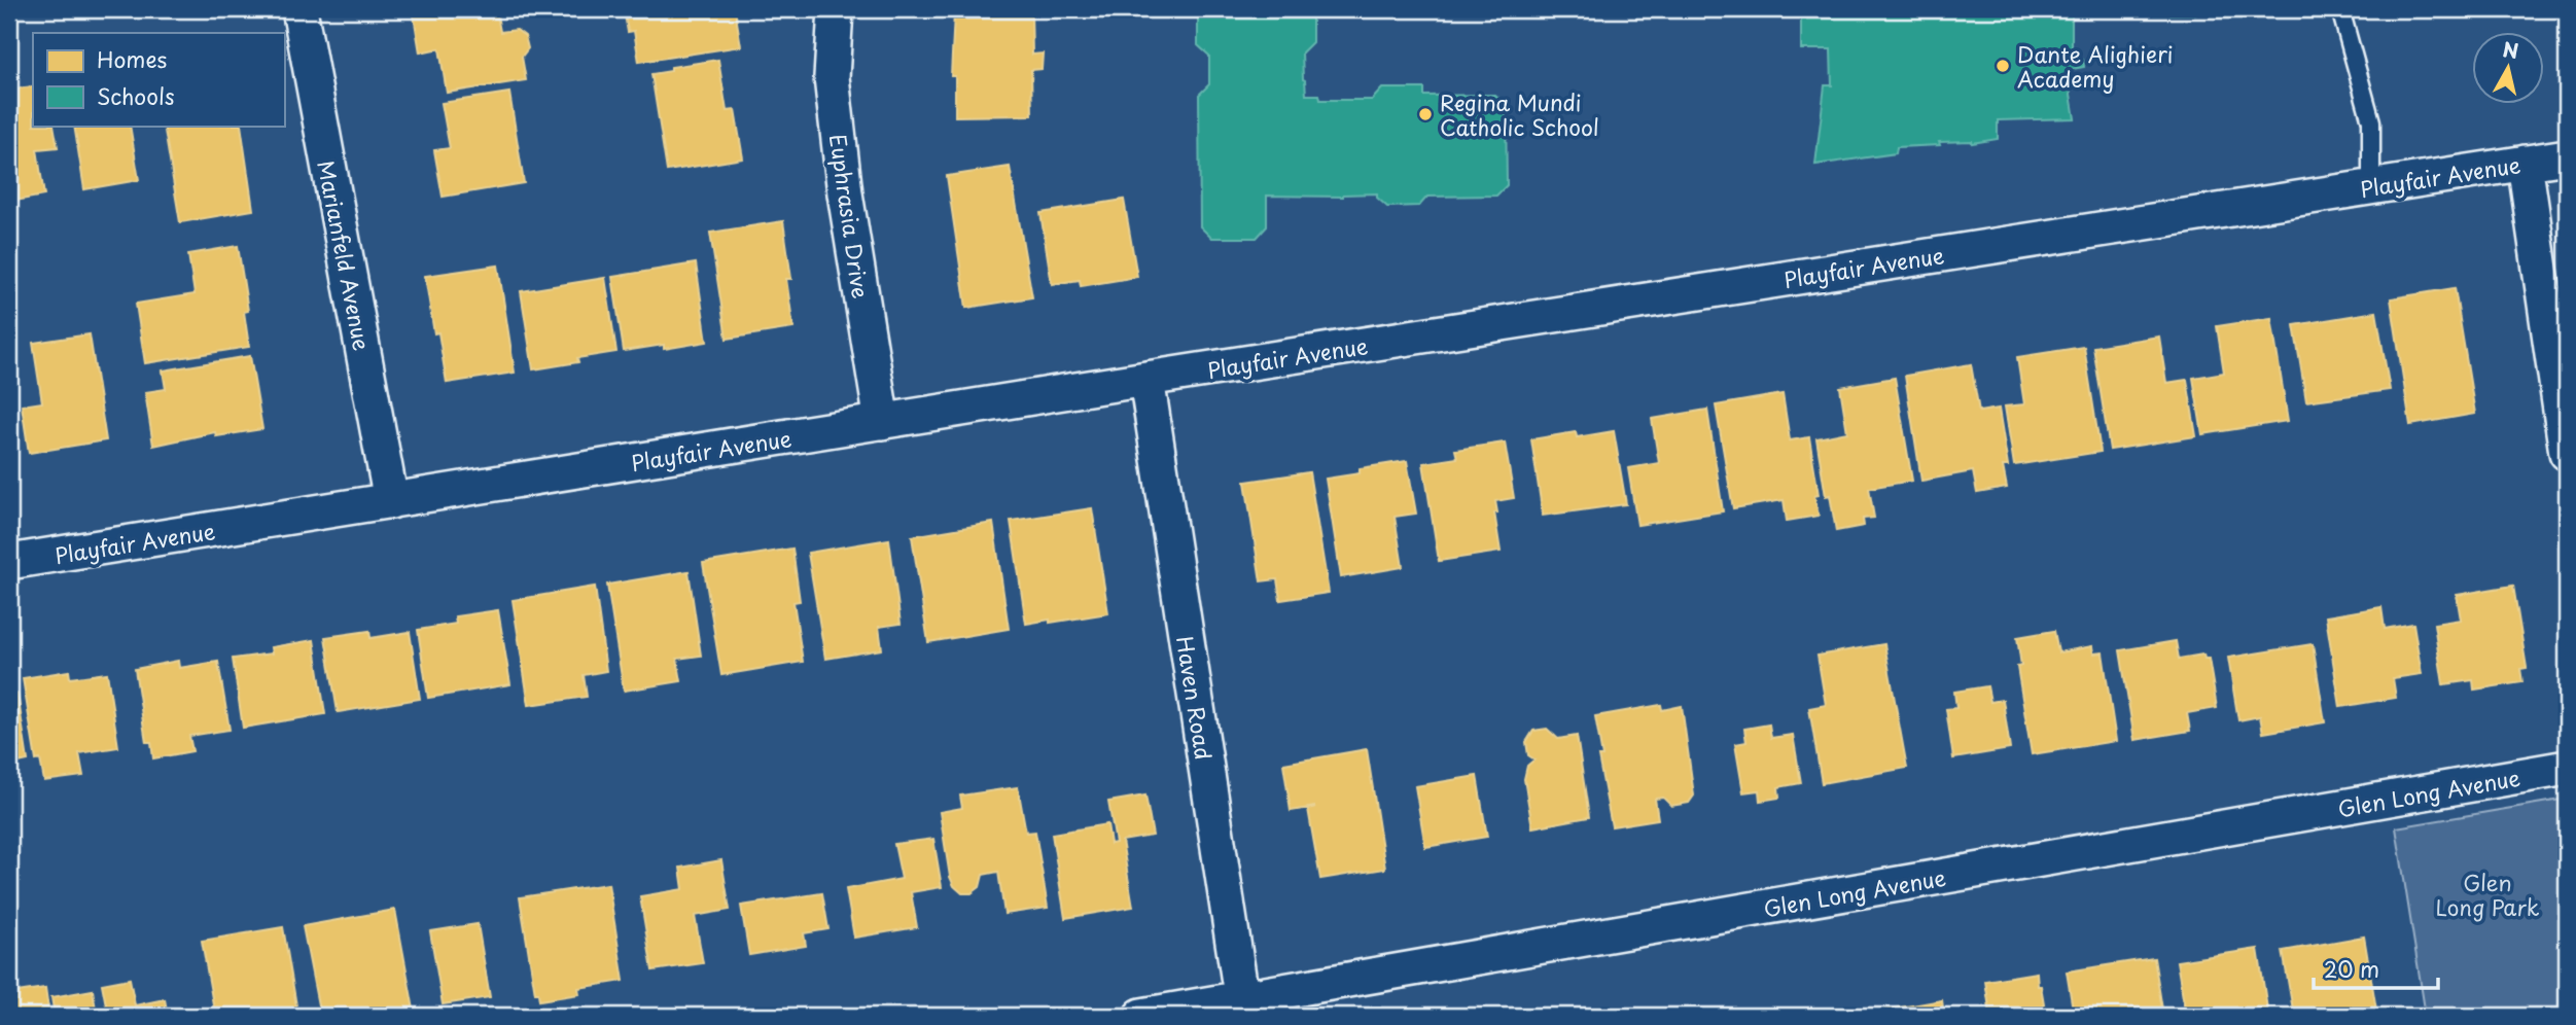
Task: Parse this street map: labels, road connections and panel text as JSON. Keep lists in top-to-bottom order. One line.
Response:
{"streets":{"street":["Playfair Avenue","Euphrasia Drive","Marianfeld Avenue","Haven Road","Glen Long Avenue"]},"crossings":[["Playfair Avenue","Euphrasia Drive"],["Playfair Avenue","Marianfeld Avenue"],["Playfair Avenue","Haven Road"],["Haven Road","Glen Long Avenue"]],"parks":["Glen Long Park"],"places":["Dante Alighieri Academy","Regina Mundi Catholic School"],"legend":["Homes","Schools"],"scale_bar":"20 m","north":"top"}
